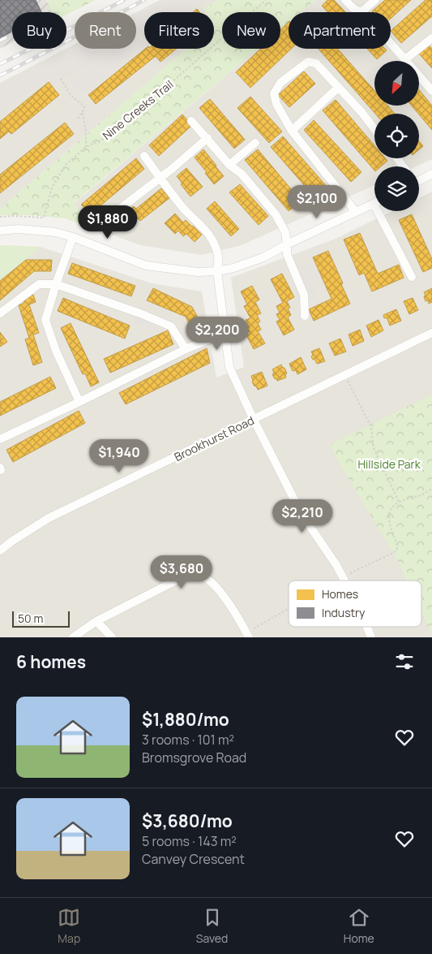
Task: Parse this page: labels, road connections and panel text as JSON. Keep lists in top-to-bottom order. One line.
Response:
{"streets":{"street":["Brookhurst Road"],"path":["Nine Creeks Trail"]},"parks":["Hillside Park"],"legend":["Homes","Industry"],"scale_bar":"50 m","north":"bottom left","page":{"chip":["Buy","Rent","Filters","New","Apartment"],"price":["$2,100","$1,880","$2,200","$1,940","$2,210","$3,680"],"scale":"50 m","heading":"6 homes","list":[{"name":"$1,880/mo","note":"3 rooms · 101 m² · Bromsgrove Road"},{"name":"$3,680/mo","note":"5 rooms · 143 m² · Canvey Crescent"}],"tabs":["Map","Saved","Home"]}}
